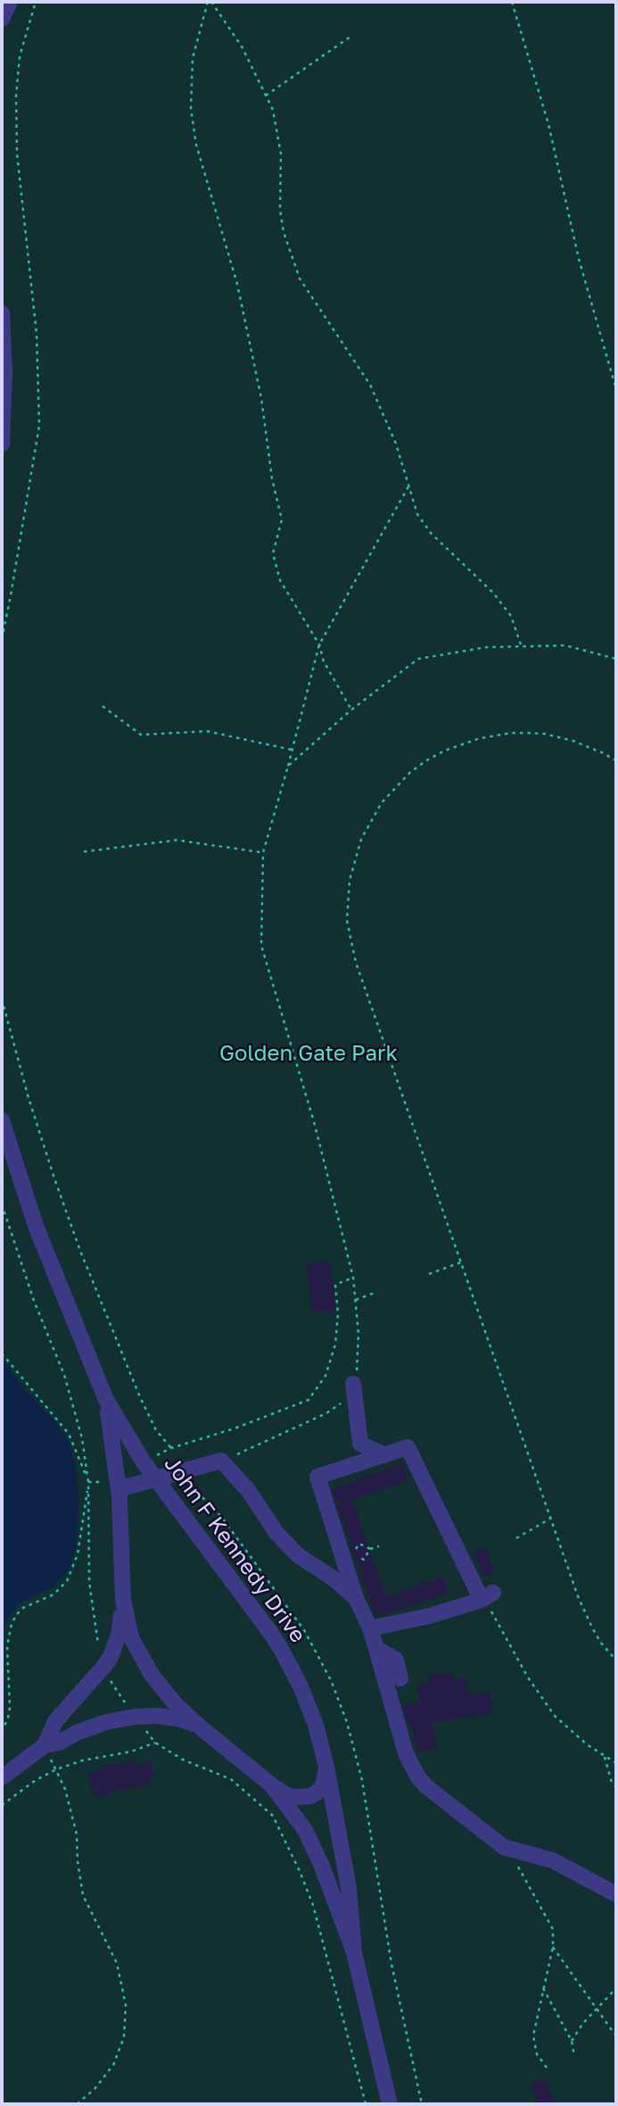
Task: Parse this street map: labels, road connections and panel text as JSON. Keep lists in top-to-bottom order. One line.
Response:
{"streets":{"street":["John F Kennedy Drive"]},"parks":["Golden Gate Park"]}
